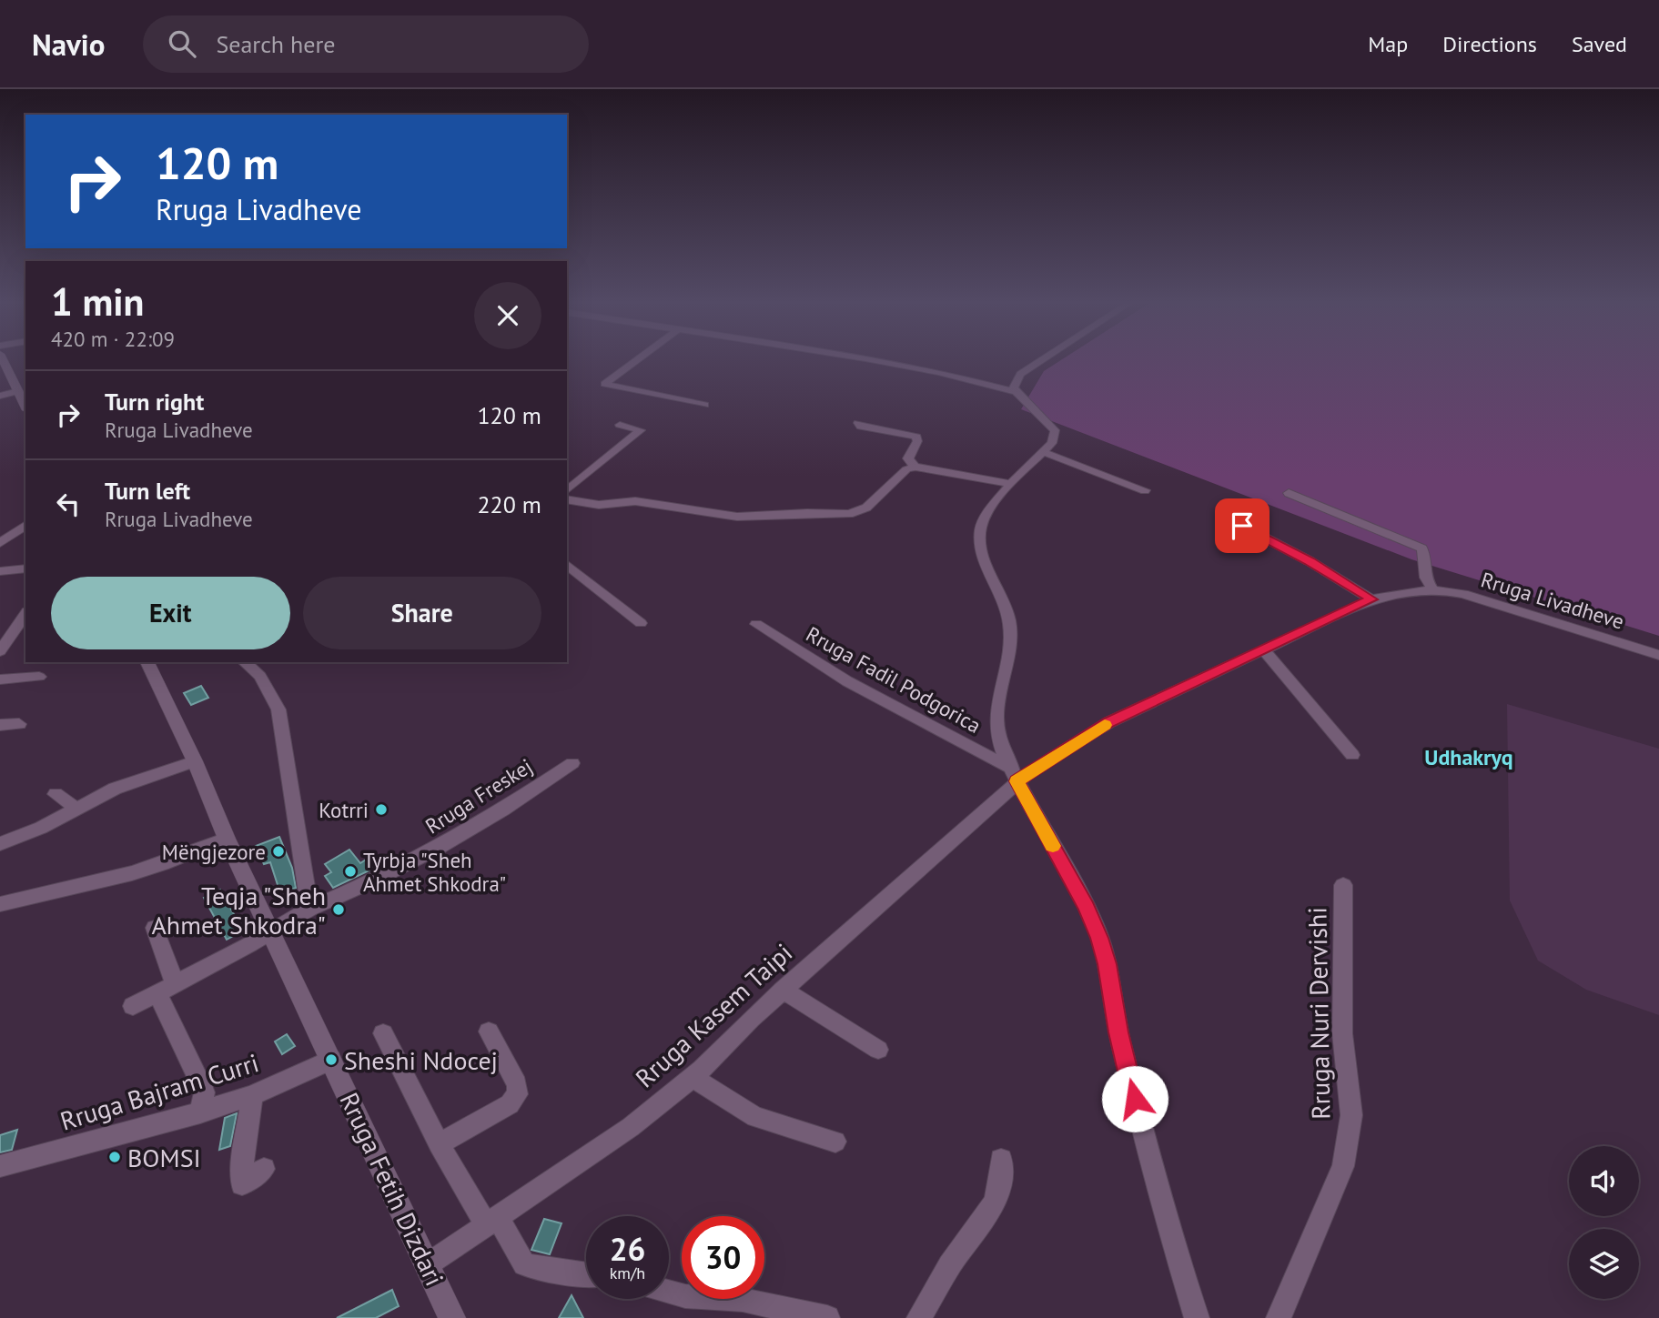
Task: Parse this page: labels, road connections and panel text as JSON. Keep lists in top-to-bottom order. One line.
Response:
{"streets":{"main road":["Rruga Fetih Dizdari"],"street":["Rruga Livadheve","Rruga Fadil Podgorica","Rruga Freskej","Rruga Nuri Dervishi","Rruga Kasem Taipi","Rruga Bajram Curri"]},"crossings":[["Rruga Livadheve","Rruga Fadil Podgorica"],["Rruga Livadheve","Rruga Kasem Taipi"],["Rruga Fadil Podgorica","Rruga Kasem Taipi"],["Rruga Freskej","Rruga Fetih Dizdari"],["Rruga Kasem Taipi","Rruga Fetih Dizdari"],["Rruga Bajram Curri","Rruga Fetih Dizdari"]],"districts":["Udhakryq"],"places":["Kotrri","Mëngjezore","Tyrbja \"Sheh Ahmet Shkodra\"","Teqja \"Sheh Ahmet Shkodra\"","Sheshi Ndocej","BOMSI"],"page":{"header":"Navio","search":"Search here","nav":["Map","Directions","Saved"],"turn":["120 m","Rruga Livadheve"],"heading":["1 min","420 m · 22:09"],"list":[{"name":"Turn right","note":"Rruga Livadheve","value":"120 m"},{"name":"Turn left","note":"Rruga Livadheve","value":"220 m"}],"buttons":["Exit","Share"],"speed":"26 km/h","limit":"30"}}
